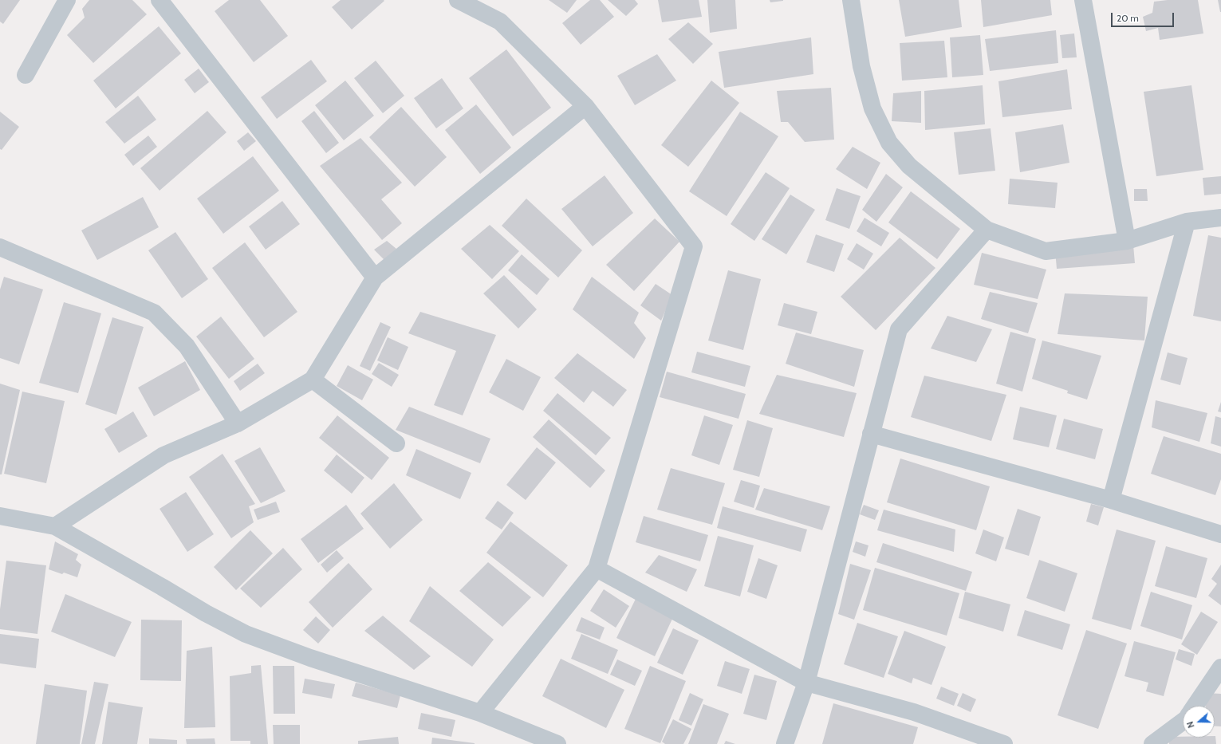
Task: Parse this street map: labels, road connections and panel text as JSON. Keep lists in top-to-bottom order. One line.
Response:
{"scale_bar":"20 m","north":"left"}
